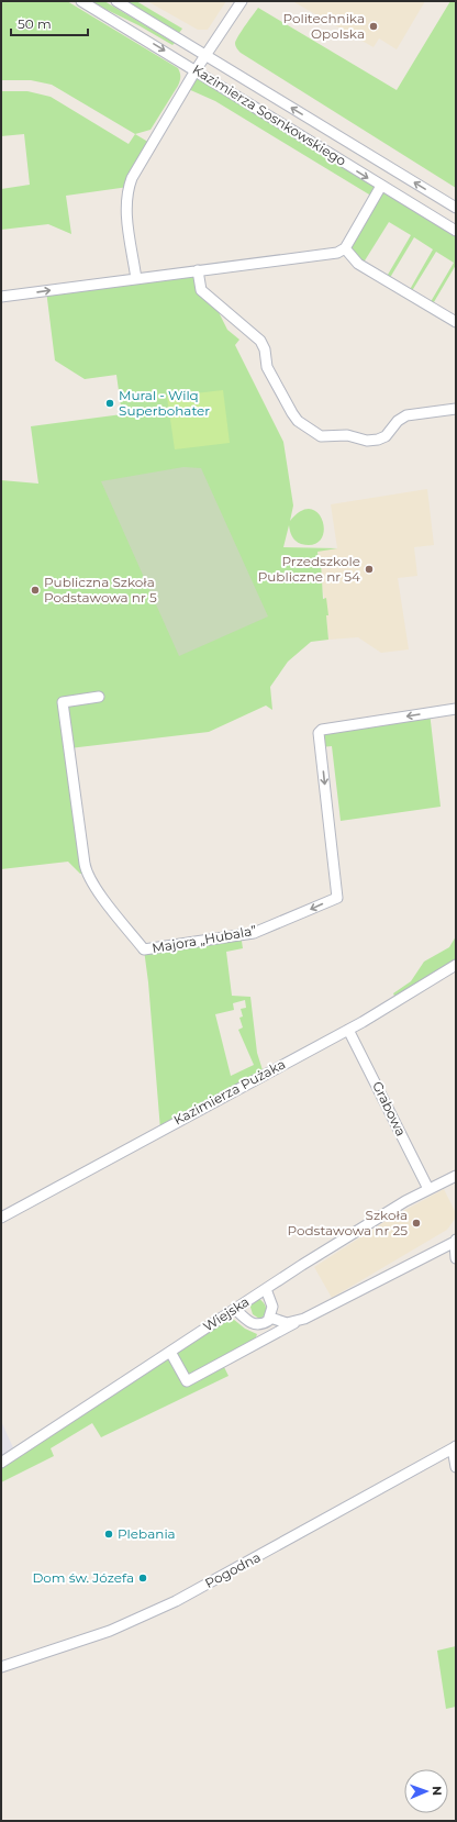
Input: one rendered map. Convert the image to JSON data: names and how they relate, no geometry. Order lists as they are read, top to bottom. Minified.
{"streets":{"street":["Kazimierza Sosnkowskiego","Majora „Hubala”","Kazimierza Pużaka","Grabowa","Wiejska","Pogodna"]},"crossings":[["Kazimierza Pużaka","Grabowa"],["Grabowa","Wiejska"]],"places":["Politechnika Opolska","Mural - Wilq Superbohater","Przedszkole Publiczne nr 54","Publiczna Szkoła Podstawowa nr 5","Szkoła Podstawowa nr 25","Plebania","Dom św. Józefa"],"scale_bar":"50 m","north":"right"}
